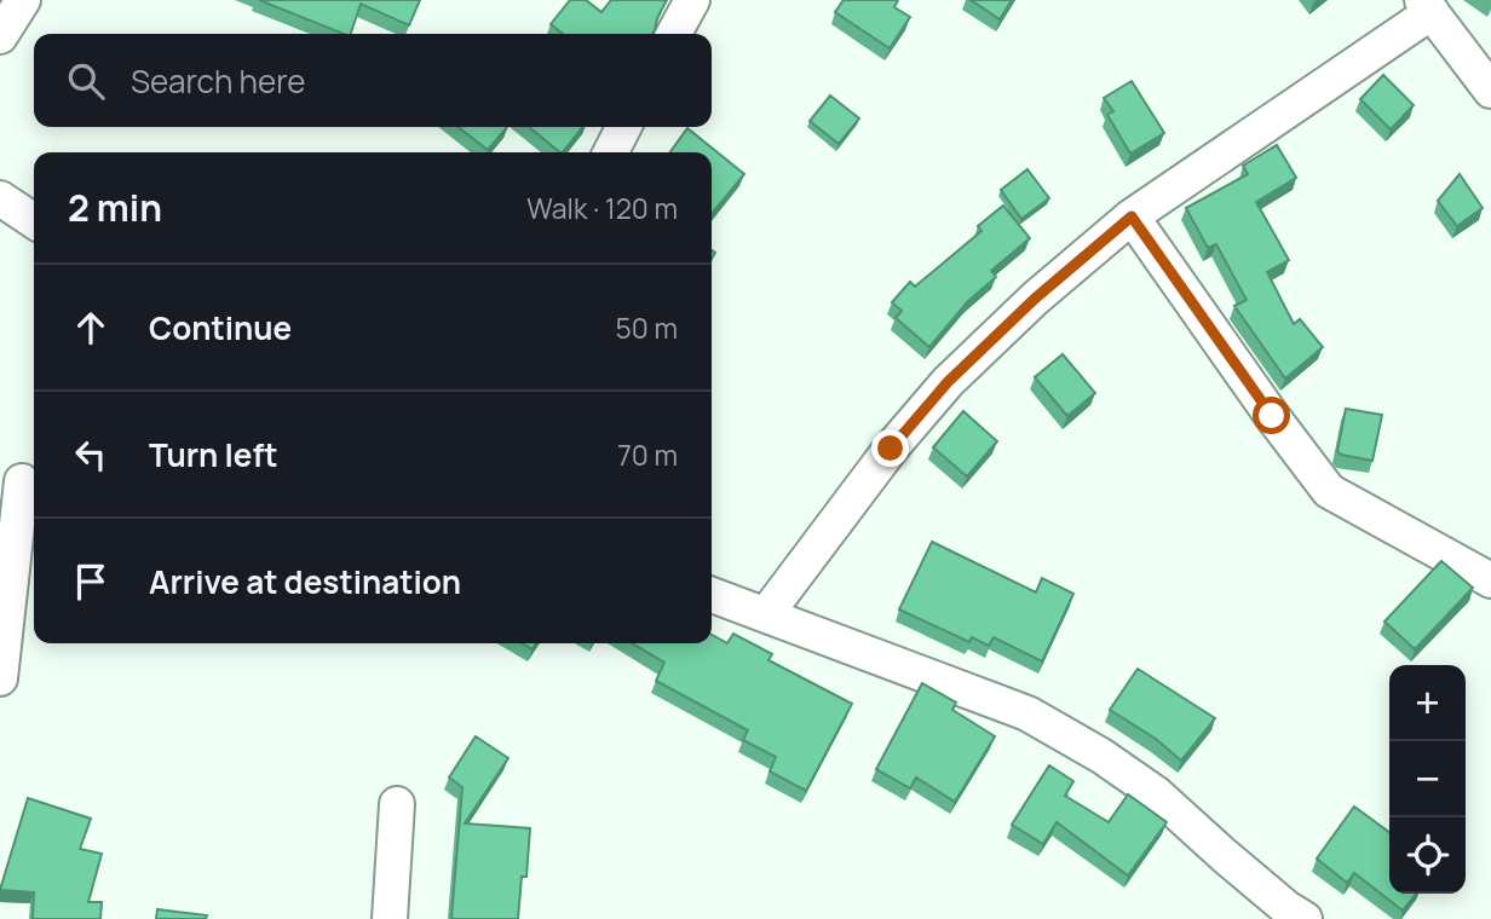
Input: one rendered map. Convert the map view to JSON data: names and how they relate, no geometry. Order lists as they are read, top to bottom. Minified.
{"page":{"search":"Search here","heading":["2 min","Walk · 120 m"],"list":[["Continue","50 m"],["Turn left","70 m"],"Arrive at destination"],"map_buttons":["+","−"]}}
